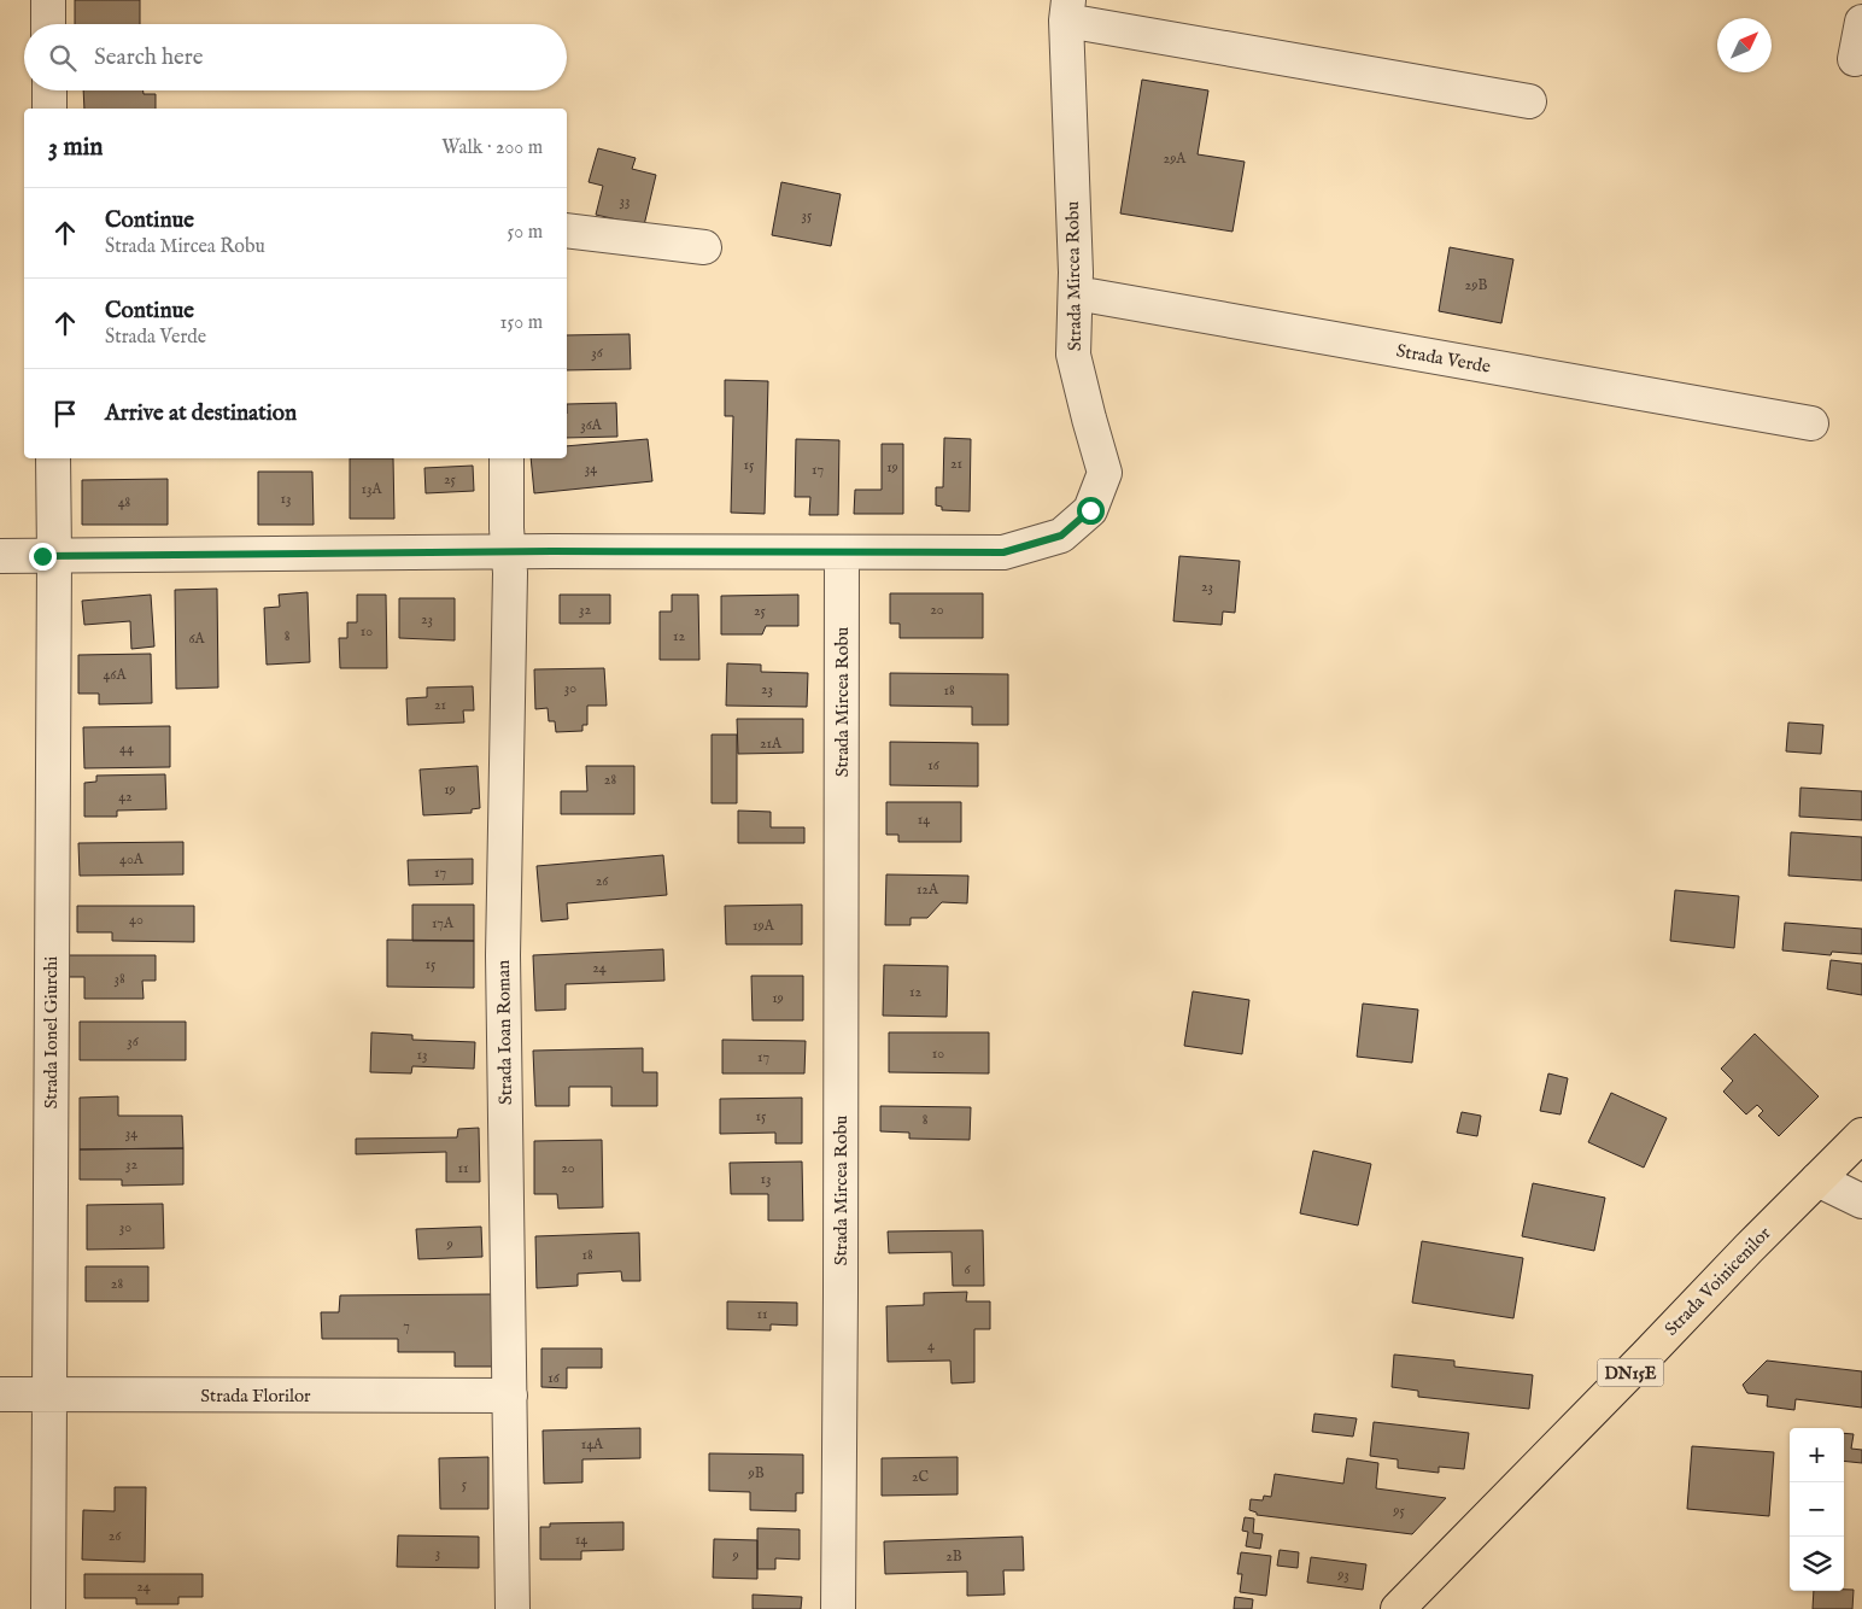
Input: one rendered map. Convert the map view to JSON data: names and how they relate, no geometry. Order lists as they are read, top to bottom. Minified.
{"streets":{"main road":["Strada Voinicenilor","DN15E"],"street":["Strada Mircea Robu","Strada Verde","Strada Ionel Giurchi","Strada Ioan Roman","Strada Florilor"]},"crossings":[["Strada Mircea Robu","Strada Verde"],["Strada Ionel Giurchi","Strada Florilor"],["Strada Ioan Roman","Strada Florilor"]],"house_numbers":["29A","33","35","29B","36","36A","21","15","19","34","17","25","13A","13","48","23","32","20","25","23","10","8","12","6A","46A","30","23","18","21","21A","44","16","28","19","42","14","40A","17","26","12A","40","17A","19A","15","24","38","12","19","36","10","13","17","15","8","34","32","11","20","13","30","9","18","6","28","11","7","4","16","14A","9B","2C","5","95","26","14","3","9","2B","93","24"],"north":"top right","page":{"search":"Search here","heading":["3 min","Walk · 200 m"],"list":[["Continue","Strada Mircea Robu","50 m"],["Continue","Strada Verde","150 m"],"Arrive at destination"],"map_buttons":["+","−"]}}
